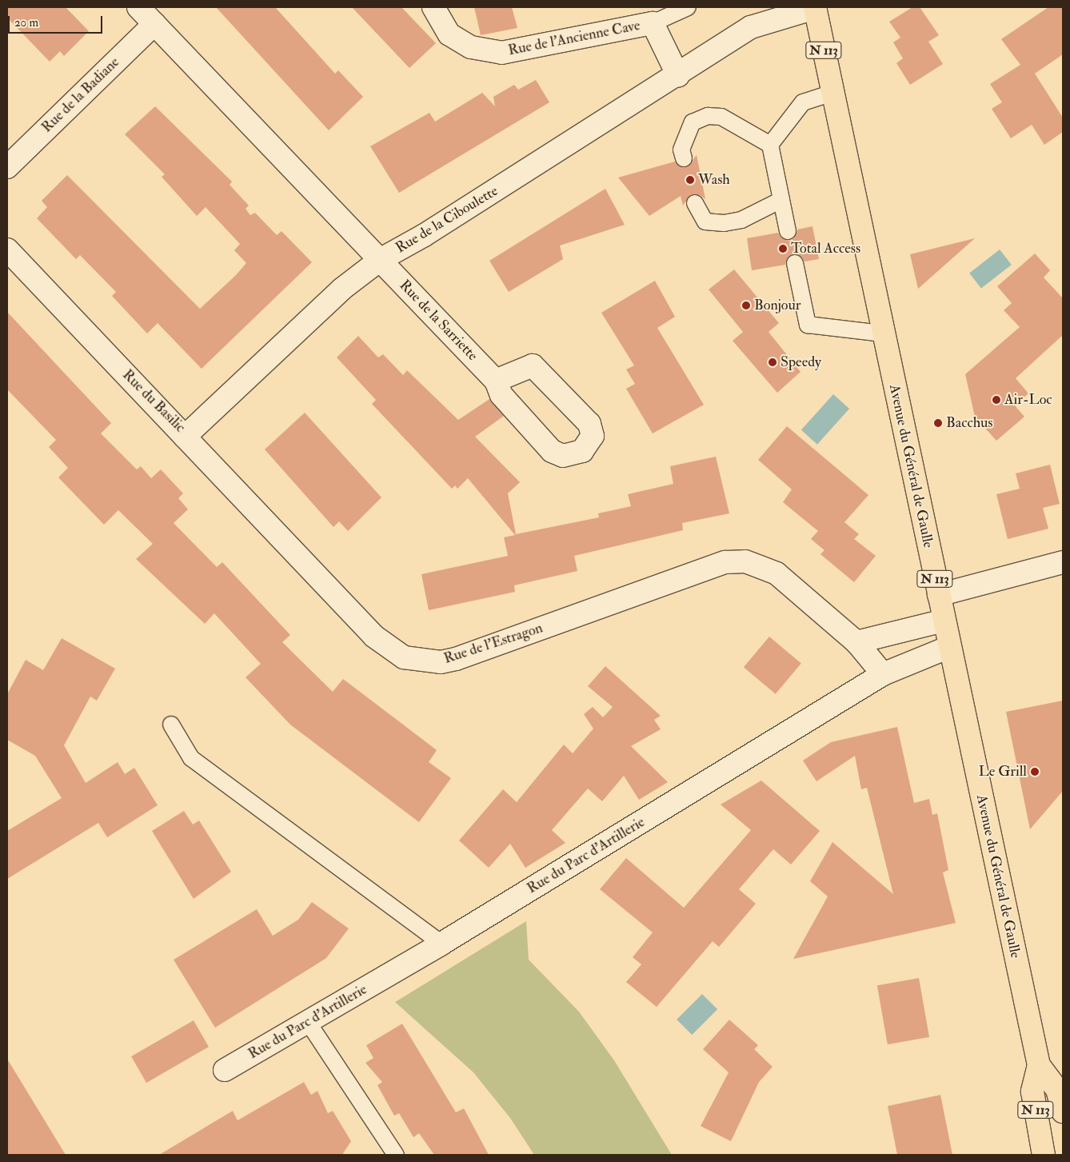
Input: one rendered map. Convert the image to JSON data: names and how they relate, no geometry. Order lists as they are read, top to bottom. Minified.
{"streets":{"main road":["N 113","Avenue du Général de Gaulle"],"street":["Rue de l'Ancienne Cave","Rue de la Badiane","Rue de la Ciboulette","Rue de la Sarriette","Rue du Basilic","Rue de l'Estragon","Rue du Parc d'Artillerie"]},"crossings":[["Rue de l'Ancienne Cave","Rue de la Ciboulette"],["Rue de la Badiane","Rue de la Ciboulette"],["Rue de la Ciboulette","Rue de la Sarriette"],["Rue de la Ciboulette","Rue du Basilic"],["Rue de la Ciboulette","Avenue du Général de Gaulle"],["Rue de la Sarriette","Rue du Basilic"],["Rue du Basilic","Rue de l'Estragon"],["Avenue du Général de Gaulle","Rue du Parc d'Artillerie"],["Rue de l'Estragon","Rue du Parc d'Artillerie"]],"places":["Wash","Total Access","Bonjour","Speedy","Air-Loc","Bacchus","Le Grill"],"scale_bar":"20 m"}
